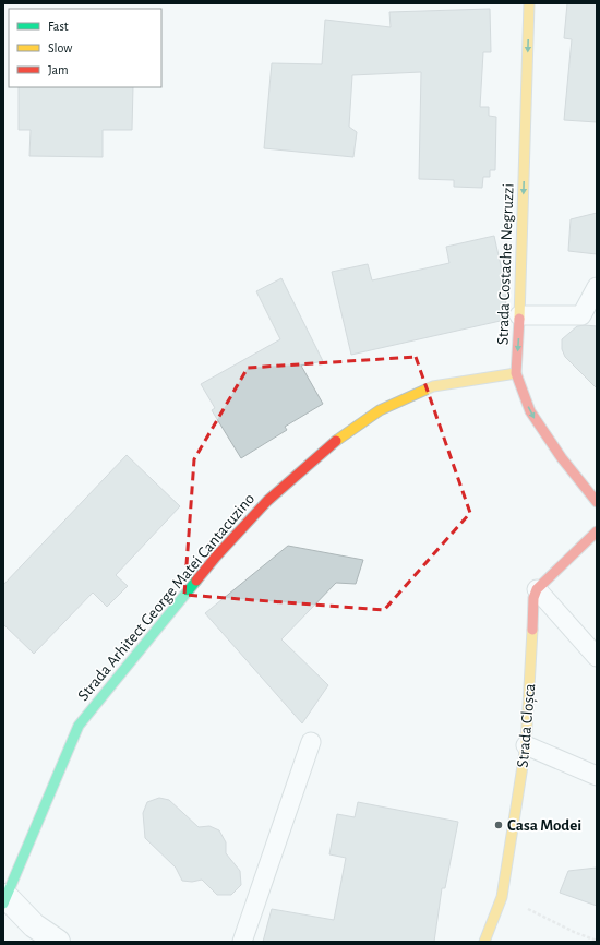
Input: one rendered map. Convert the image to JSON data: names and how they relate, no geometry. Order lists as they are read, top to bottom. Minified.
{"streets":{"street":["Strada Costache Negruzzi","Strada Arhitect George Matei Cantacuzino","Strada Cloșca"]},"crossings":[["Strada Costache Negruzzi","Strada Arhitect George Matei Cantacuzino"]],"one_way":["Strada Costache Negruzzi"],"places":["Casa Modei"],"legend":["Fast","Slow","Jam"]}
